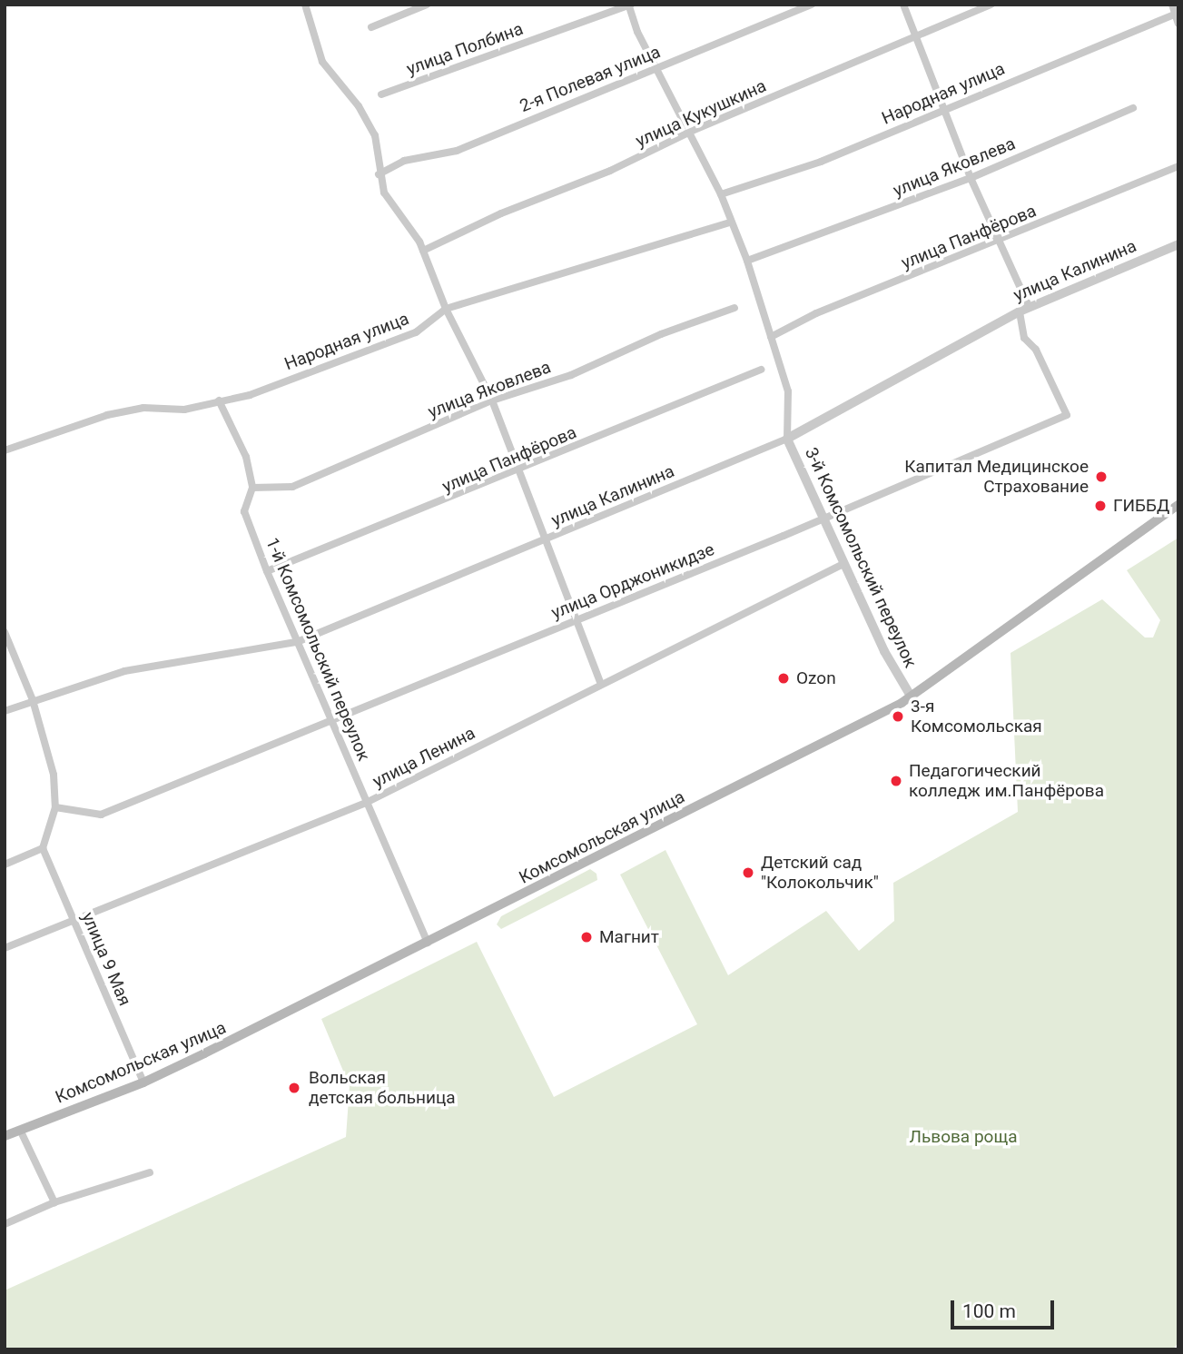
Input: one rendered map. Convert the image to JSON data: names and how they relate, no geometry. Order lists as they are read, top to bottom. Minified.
{"streets":{"main road":["Комсомольская улица"],"street":["улица Полбина","2-я Полевая улица","Народная улица","улица Кукушкина","улица Яковлева","улица Панфёрова","улица Калинина","3-й Комсомольский переулок","улица Орджоникидзе","1-й Комсомольский переулок","улица Ленина","улица 9 Мая"]},"crossings":[["улица Полбина","3-й Комсомольский переулок"],["2-я Полевая улица","3-й Комсомольский переулок"],["Народная улица","3-й Комсомольский переулок"],["Народная улица","1-й Комсомольский переулок"],["улица Кукушкина","3-й Комсомольский переулок"],["улица Яковлева","3-й Комсомольский переулок"],["улица Яковлева","1-й Комсомольский переулок"],["улица Панфёрова","3-й Комсомольский переулок"],["улица Панфёрова","1-й Комсомольский переулок"],["улица Калинина","3-й Комсомольский переулок"],["улица Калинина","улица Орджоникидзе"],["улица Калинина","1-й Комсомольский переулок"],["3-й Комсомольский переулок","улица Орджоникидзе"],["3-й Комсомольский переулок","улица Ленина"],["3-й Комсомольский переулок","Комсомольская улица"],["улица Орджоникидзе","1-й Комсомольский переулок"],["1-й Комсомольский переулок","улица Ленина"],["1-й Комсомольский переулок","Комсомольская улица"],["улица Ленина","улица 9 Мая"],["Комсомольская улица","улица 9 Мая"]],"parks":["Львова роща"],"places":["Капитал Медицинское Страхование","ГИББД","Ozon","3-я Комсомольская","Педагогический колледж им.Панфёрова","Детский сад \"Колокольчик\"","Магнит","Вольская детская больница"],"scale_bar":"100 m"}
